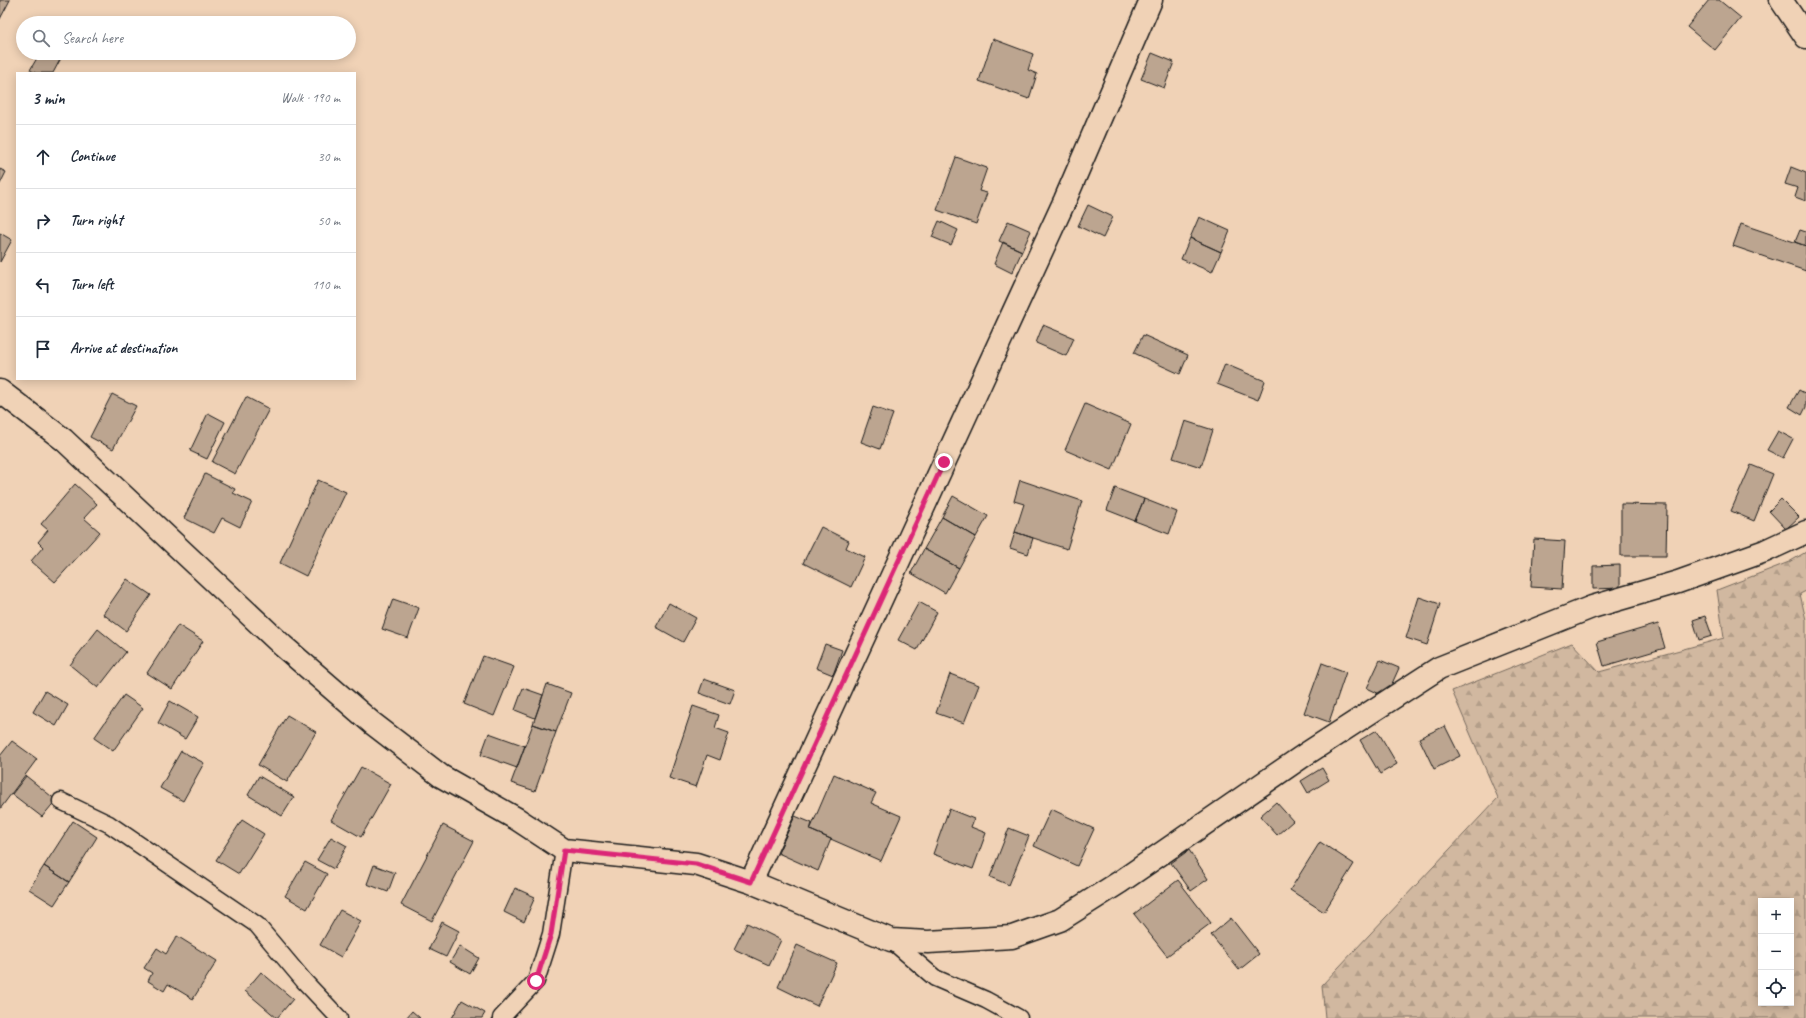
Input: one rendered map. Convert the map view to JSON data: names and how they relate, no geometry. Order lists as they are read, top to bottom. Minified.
{"page":{"search":"Search here","heading":["3 min","Walk · 190 m"],"list":[["Continue","30 m"],["Turn right","50 m"],["Turn left","110 m"],"Arrive at destination"],"map_buttons":["+","−"]}}
